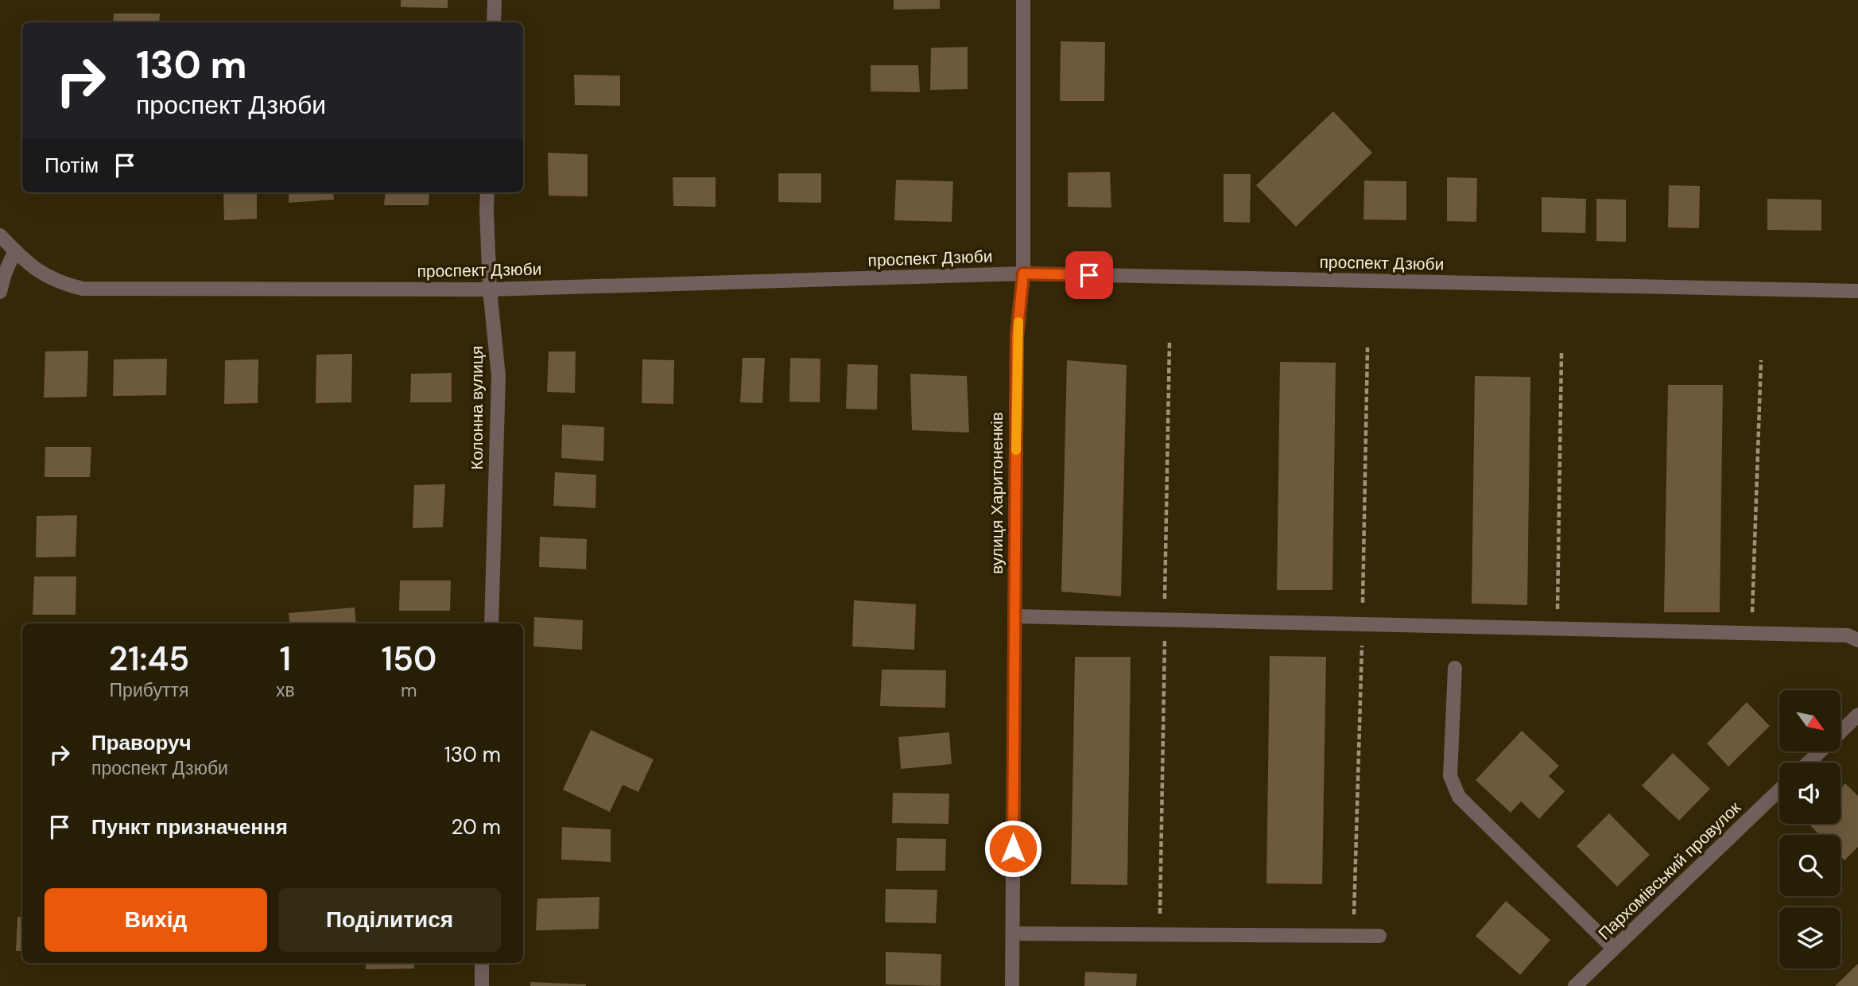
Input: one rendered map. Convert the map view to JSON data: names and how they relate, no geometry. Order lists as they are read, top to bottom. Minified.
{"streets":{"street":["проспект Дзюби","Колонна вулиця","вулиця Харитоненків","Пархомівський провулок"]},"crossings":[["проспект Дзюби","Колонна вулиця"],["проспект Дзюби","вулиця Харитоненків"]],"north":"bottom right","page":{"turn":["130 m","проспект Дзюби"],"then":"Потім","eta":["21:45","Прибуття","1","хв","150","m"],"list":[{"name":"Праворуч","note":"проспект Дзюби","value":"130 m"},{"name":"Пункт призначення","value":"20 m"}],"buttons":["Вихід","Поділитися"]}}
